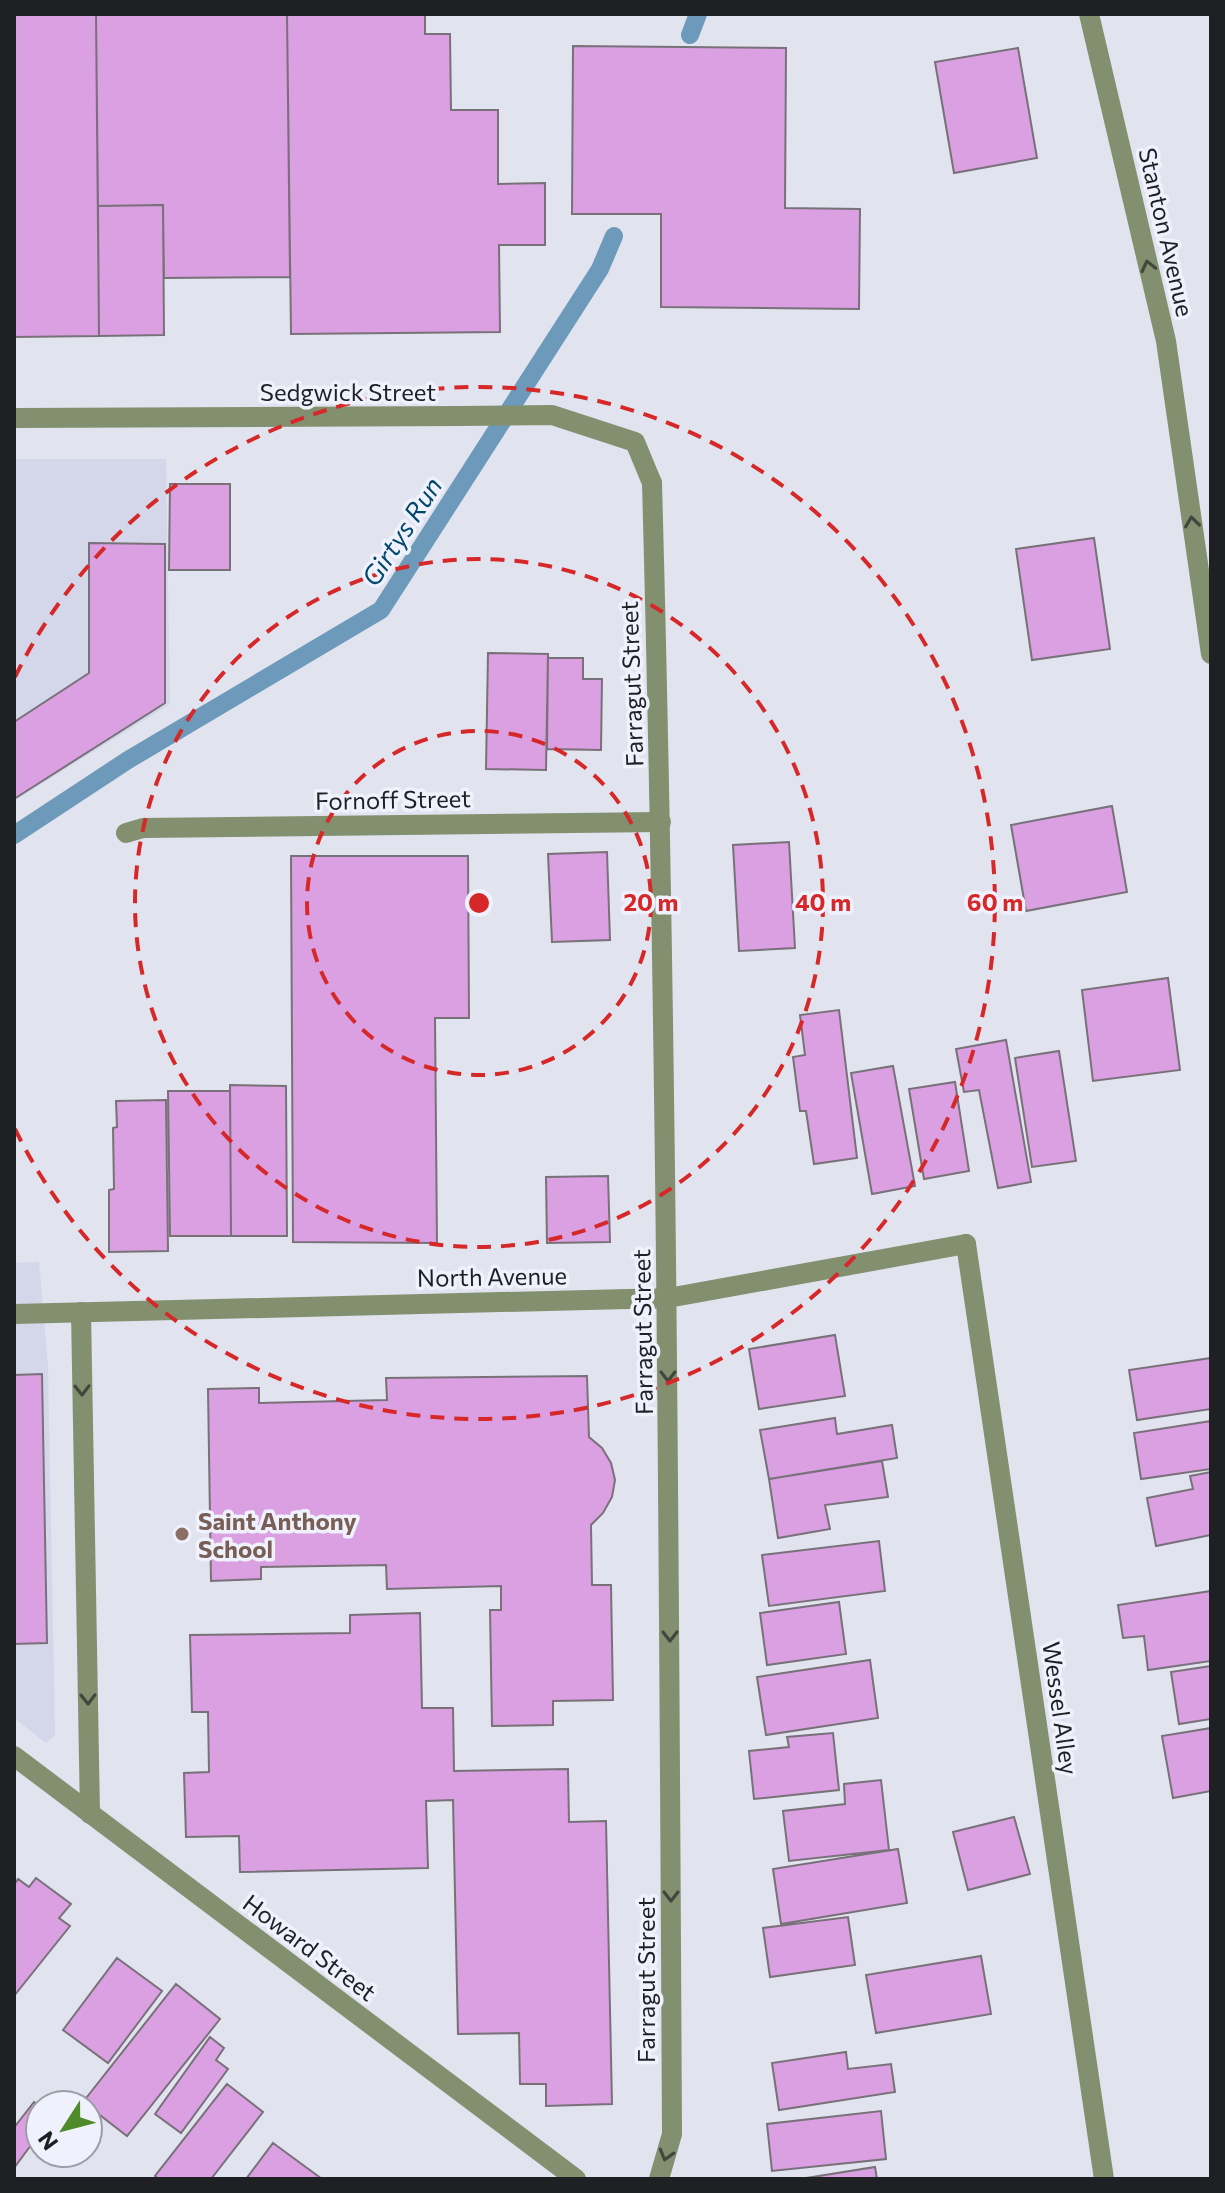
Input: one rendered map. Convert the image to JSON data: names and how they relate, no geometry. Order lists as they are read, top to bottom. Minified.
{"streets":{"street":["Stanton Avenue","Sedgwick Street","Farragut Street","Fornoff Street","North Avenue","Wessel Alley","Howard Street"]},"crossings":[["Sedgwick Street","Farragut Street"],["Farragut Street","Fornoff Street"],["Farragut Street","North Avenue"],["North Avenue","Wessel Alley"]],"one_way":["Stanton Avenue","Farragut Street"],"water":["Girtys Run"],"places":["Saint Anthony School"],"north":"bottom left","rings":["20 m","40 m","60 m"]}
